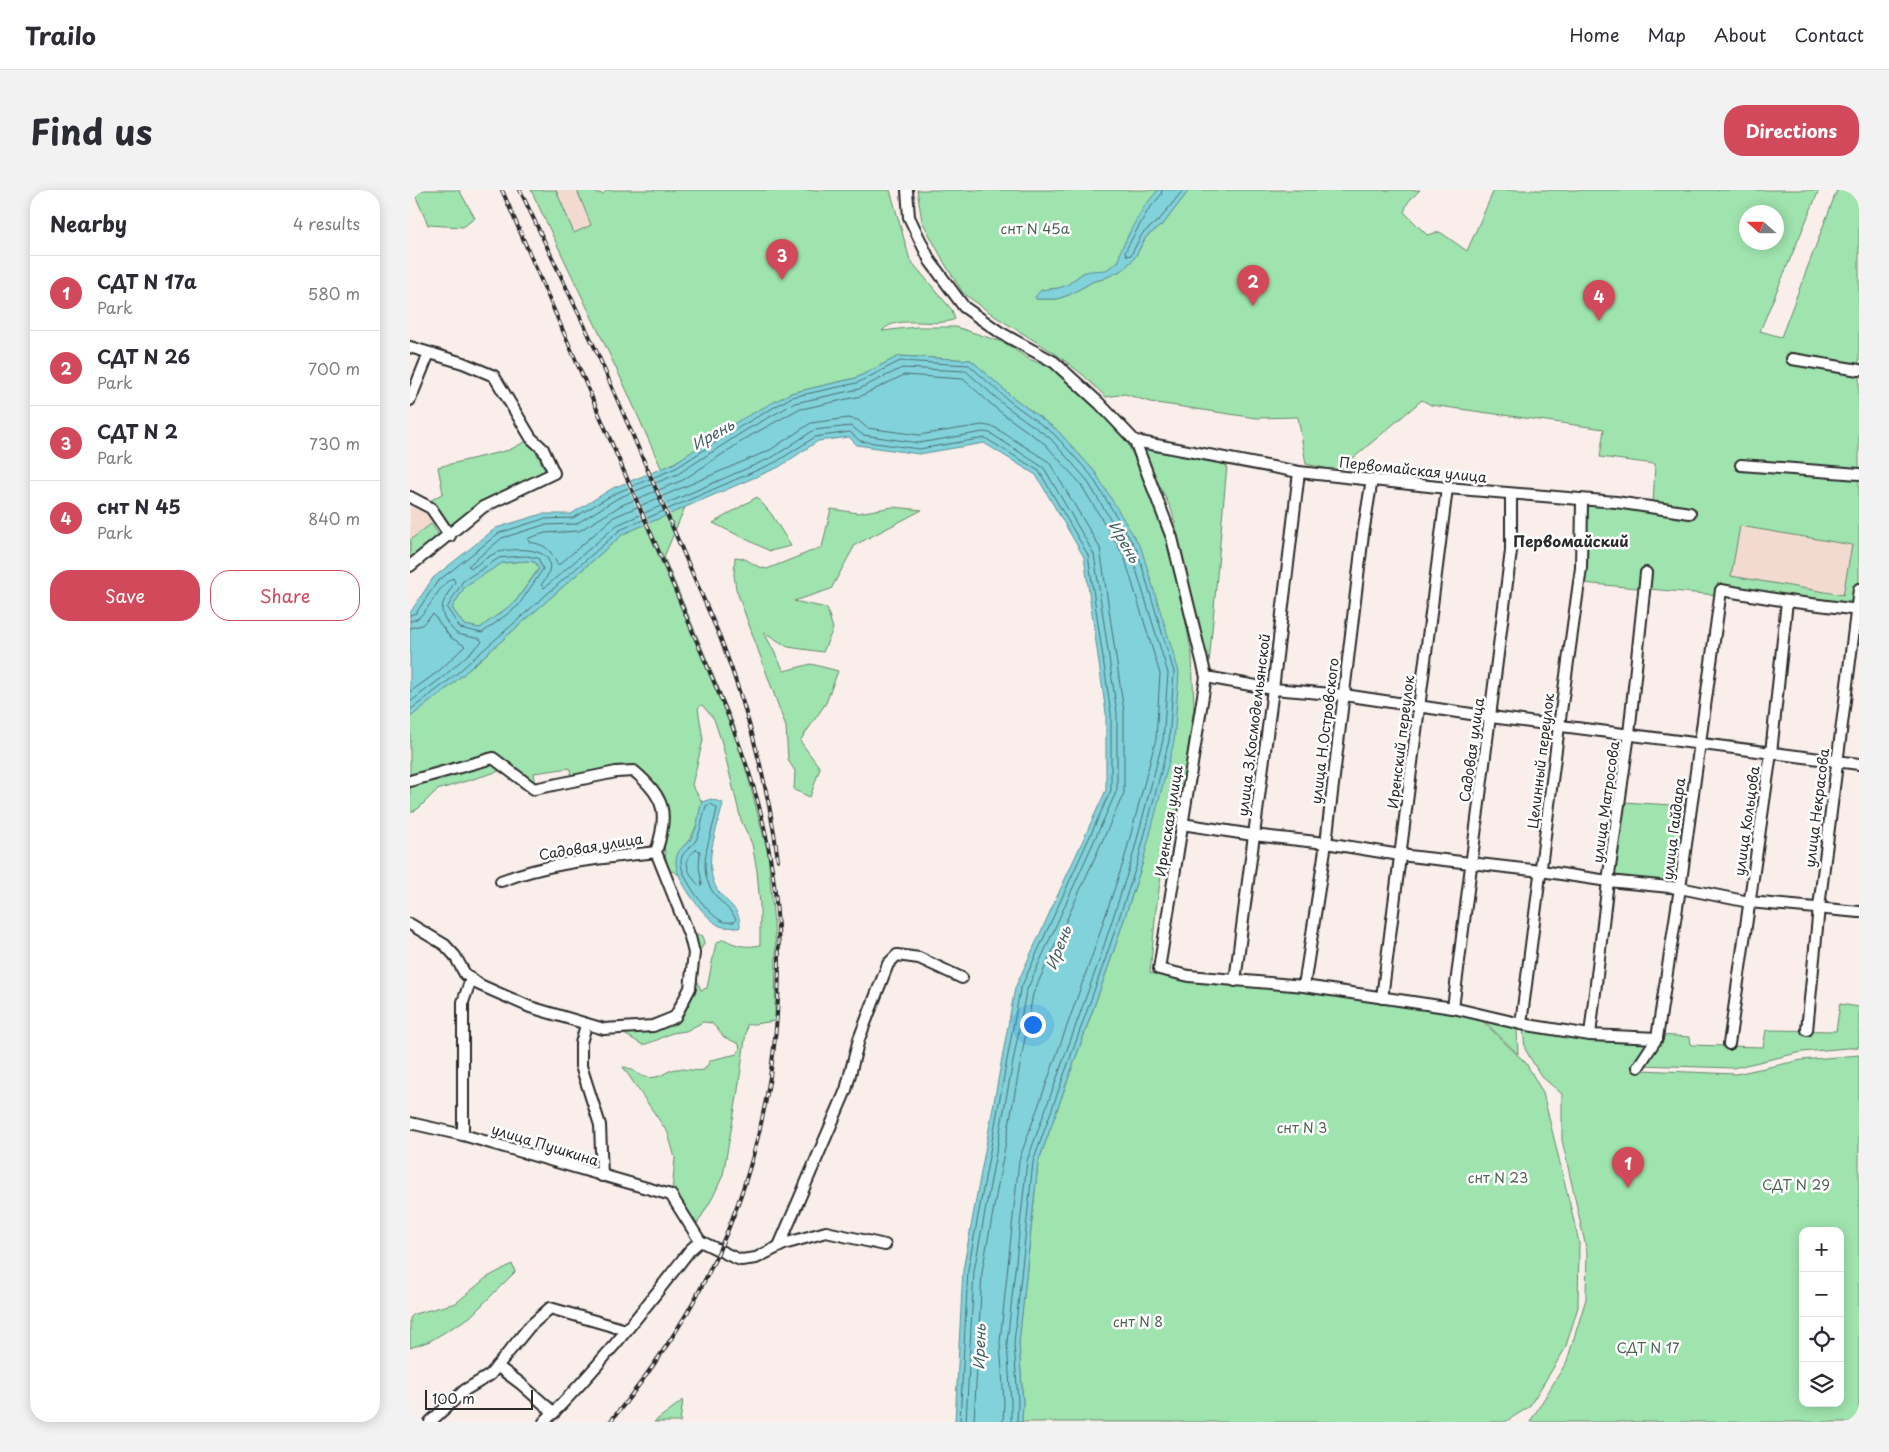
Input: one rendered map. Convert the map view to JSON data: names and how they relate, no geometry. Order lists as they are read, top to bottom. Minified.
{"streets":{"street":["Первомайская улица","улица З.Космодемьянской","улица Н.Островского","Иренский переулок","Садовая улица","Целинный переулок","улица Матросова","улица Некрасова","Иренская улица","улица Кольцова","улица Гайдара","улица Пушкина"]},"crossings":[["Первомайская улица","улица З.Космодемьянской"],["Первомайская улица","улица Н.Островского"],["Первомайская улица","Иренский переулок"],["Первомайская улица","Садовая улица"],["Первомайская улица","Целинный переулок"],["улица З.Космодемьянской","Иренская улица"],["улица Кольцова","улица Гайдара"]],"districts":["Первомайский"],"water":["Ирень"],"parks":["снт N 45а","снт N 3","снт N 23","СДТ N 29","снт N 8","СДТ N 17"],"scale_bar":"100 m","north":"left","page":{"header":"Trailo","nav":["Home","Map","About","Contact"],"title":"Find us","buttons":["Directions",["Save","Share"]],"heading":["Nearby","4 results"],"pins":["3","2","4","1"],"list":[{"mark":"1","name":"СДТ N 17а","note":"Park","value":"580 m"},{"mark":"2","name":"СДТ N 26","note":"Park","value":"700 m"},{"mark":"3","name":"СДТ N 2","note":"Park","value":"730 m"},{"mark":"4","name":"снт N 45","note":"Park","value":"840 m"}],"map_buttons":["+","−"],"scale":"100 m"}}
